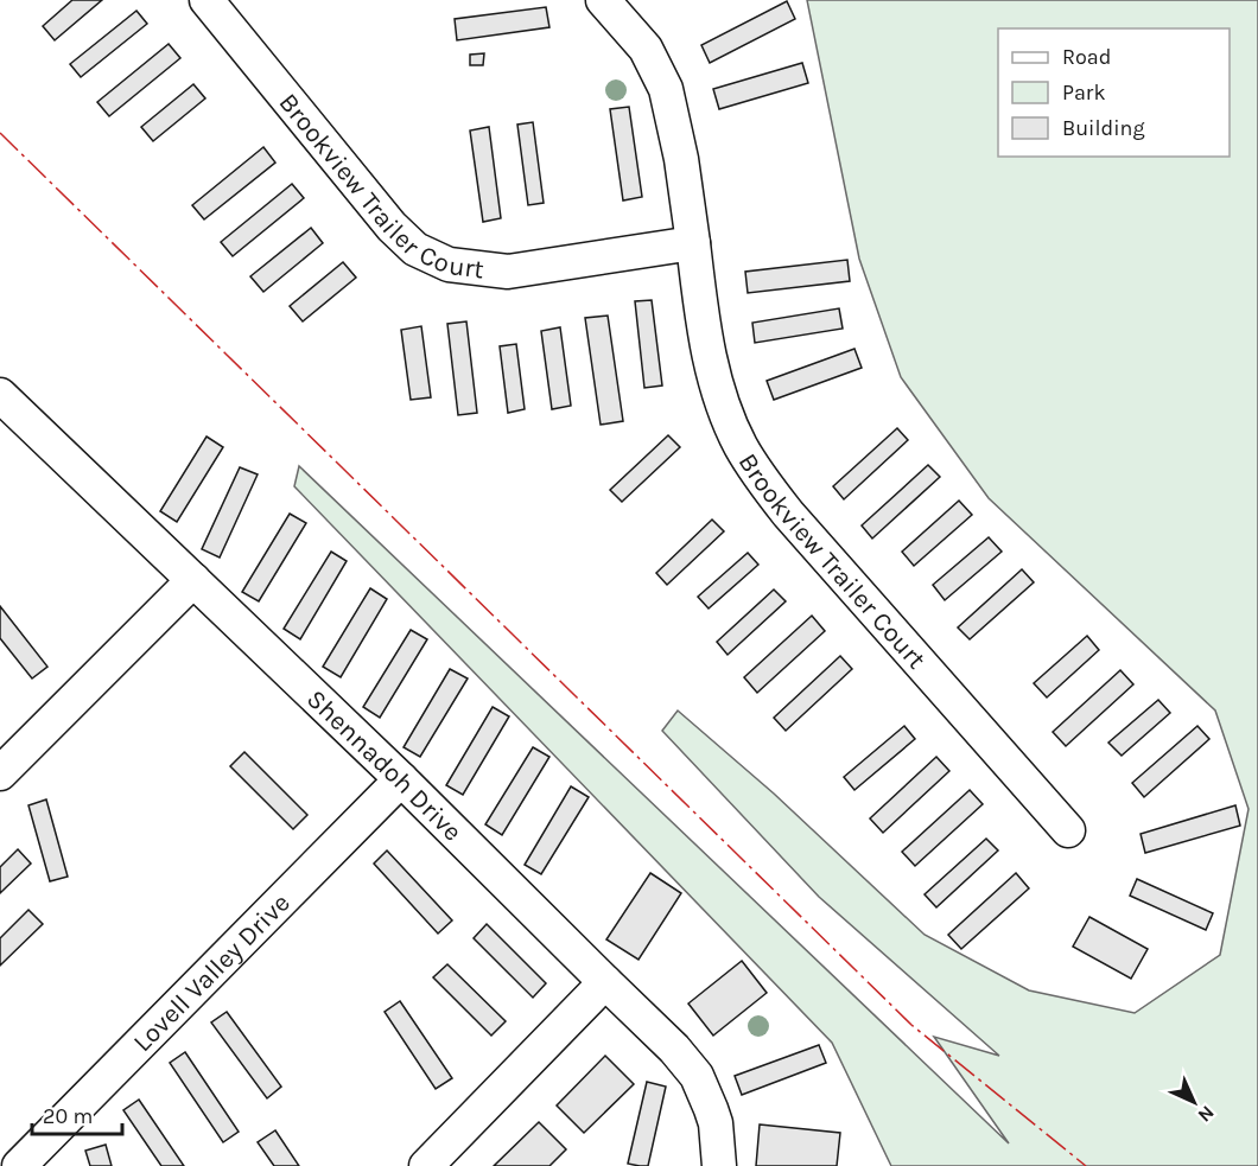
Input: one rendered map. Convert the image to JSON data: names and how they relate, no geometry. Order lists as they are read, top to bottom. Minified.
{"streets":{"street":["Brookview Trailer Court","Shennadoh Drive","Lovell Valley Drive"]},"crossings":[["Shennadoh Drive","Lovell Valley Drive"]],"legend":["Road","Park","Building"],"scale_bar":"20 m","north":"bottom right"}
